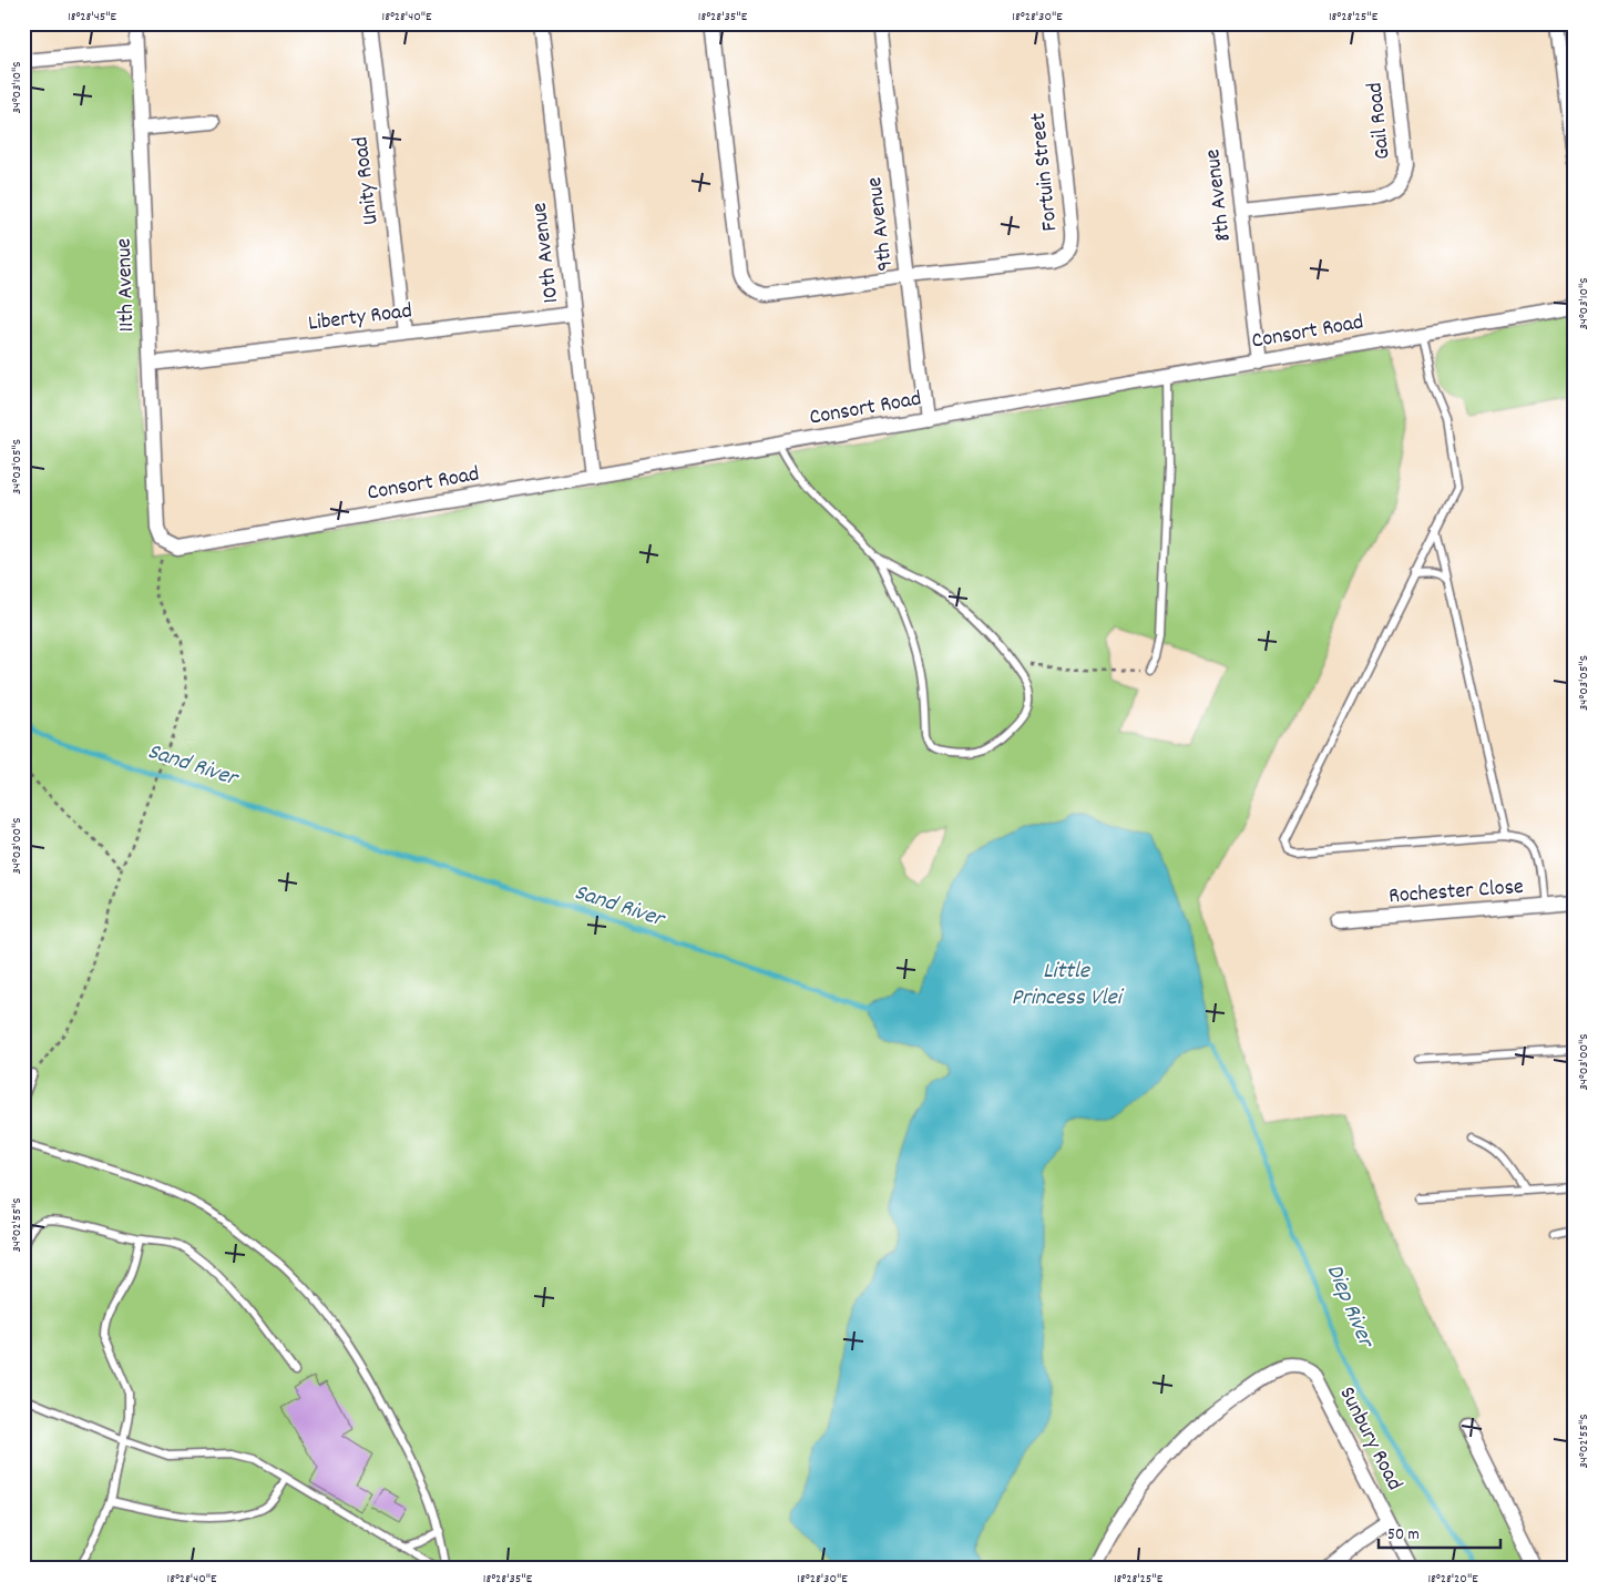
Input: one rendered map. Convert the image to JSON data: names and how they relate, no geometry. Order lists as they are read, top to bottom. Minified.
{"streets":{"street":["Gail Road","Fortuin Street","Unity Road","8th Avenue","9th Avenue","10th Avenue","11th Avenue","Liberty Road","Consort Road","Rochester Close","Sunbury Road"]},"crossings":[["Gail Road","8th Avenue"],["Fortuin Street","9th Avenue"],["Unity Road","Liberty Road"],["8th Avenue","Consort Road"],["9th Avenue","Consort Road"],["10th Avenue","Liberty Road"],["10th Avenue","Consort Road"],["11th Avenue","Liberty Road"],["11th Avenue","Consort Road"]],"water":["Sand River","Little Princess Vlei","Diep River"],"scale_bar":"50 m","coordinates":["18°28'45\"E","18°28'40\"E","18°28'35\"E","18°28'30\"E","18°28'25\"E","34°03'10\"S","34°03'05\"S","34°03'00\"S","34°02'55\"S","18°28'20\"E"]}
